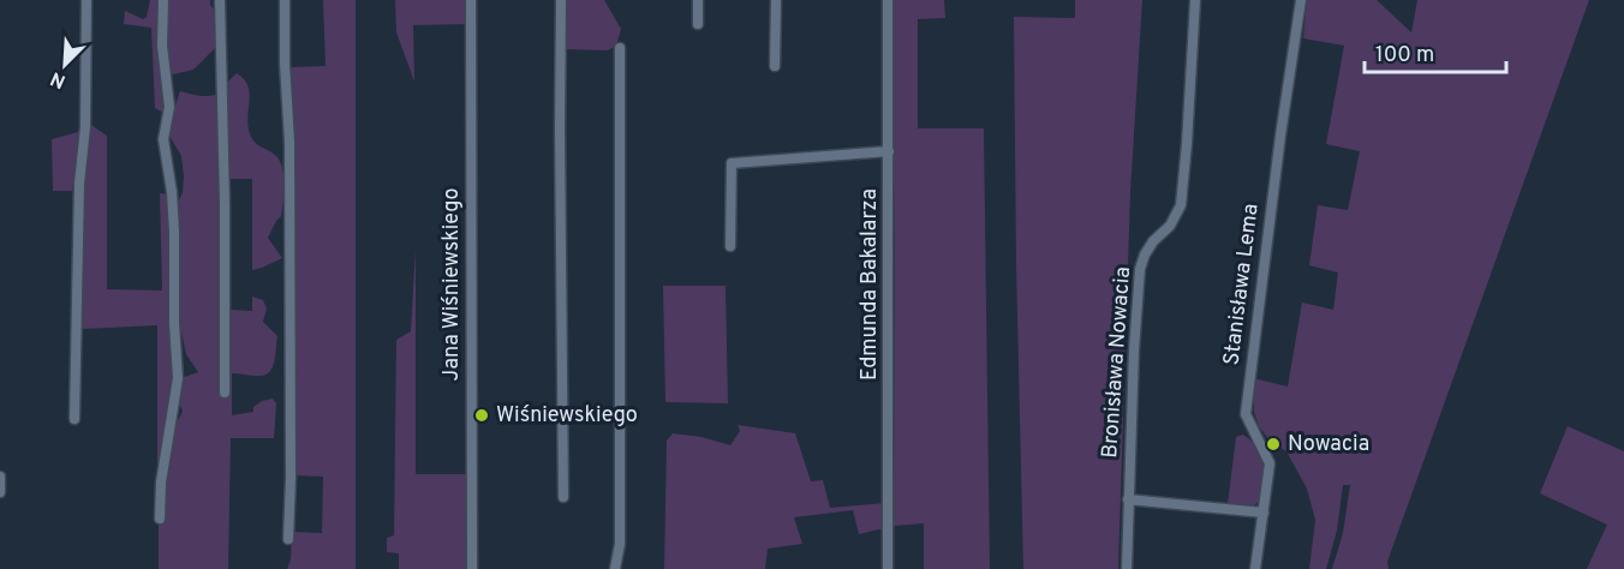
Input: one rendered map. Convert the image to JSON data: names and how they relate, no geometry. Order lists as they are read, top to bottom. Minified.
{"streets":{"street":["Jana Wiśniewskiego","Edmunda Bakalarza","Stanisława Lema","Bronisława Nowacia"]},"places":["Wiśniewskiego","Nowacia"],"scale_bar":"100 m","north":"bottom left"}
